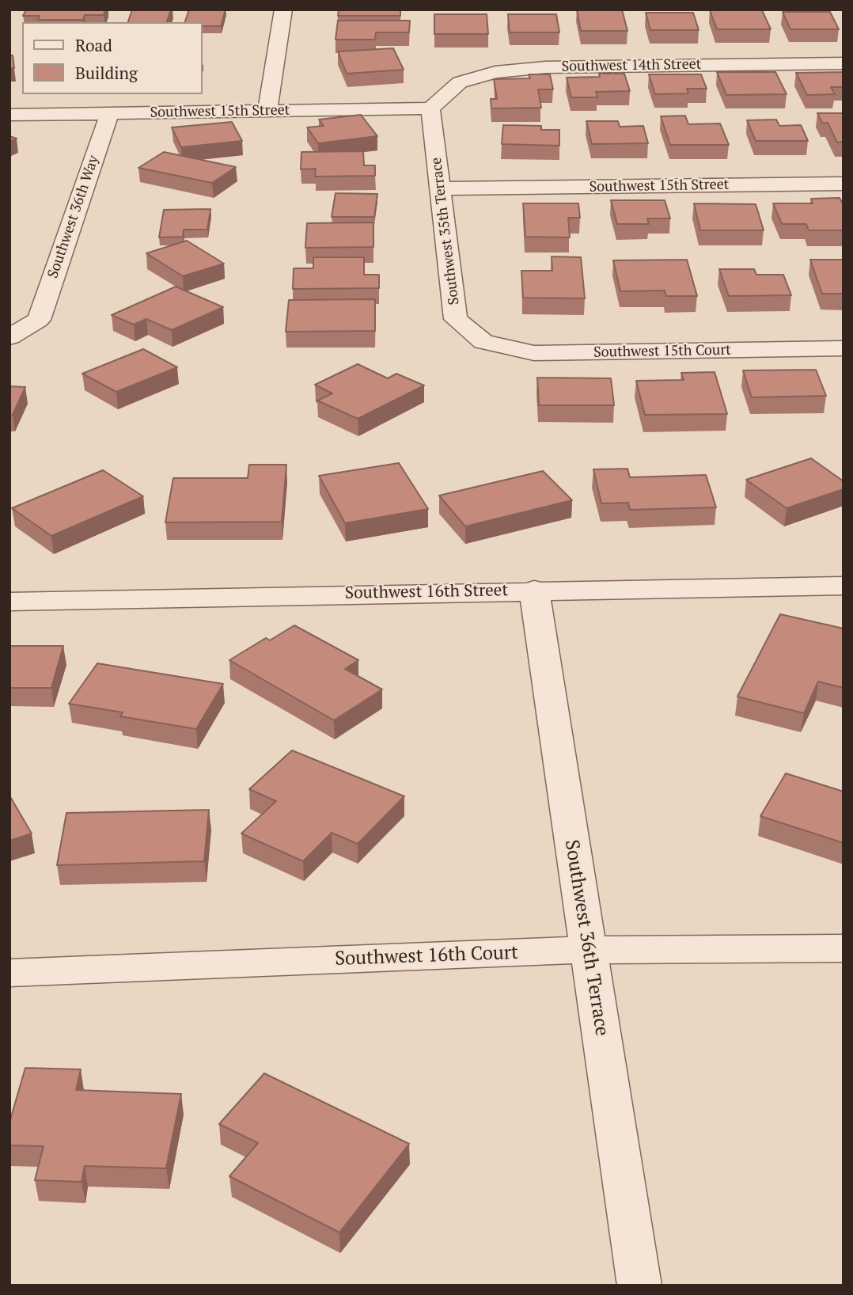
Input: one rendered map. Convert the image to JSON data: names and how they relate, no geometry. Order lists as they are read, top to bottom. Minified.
{"streets":{"street":["Southwest 14th Street","Southwest 15th Street","Southwest 36th Way","Southwest 35th Terrace","Southwest 15th Court","Southwest 16th Street","Southwest 36th Terrace","Southwest 16th Court"]},"crossings":[["Southwest 14th Street","Southwest 15th Street"],["Southwest 14th Street","Southwest 35th Terrace"],["Southwest 15th Street","Southwest 36th Way"],["Southwest 15th Street","Southwest 35th Terrace"],["Southwest 35th Terrace","Southwest 15th Court"],["Southwest 16th Street","Southwest 36th Terrace"],["Southwest 36th Terrace","Southwest 16th Court"]],"legend":["Road","Building"]}
